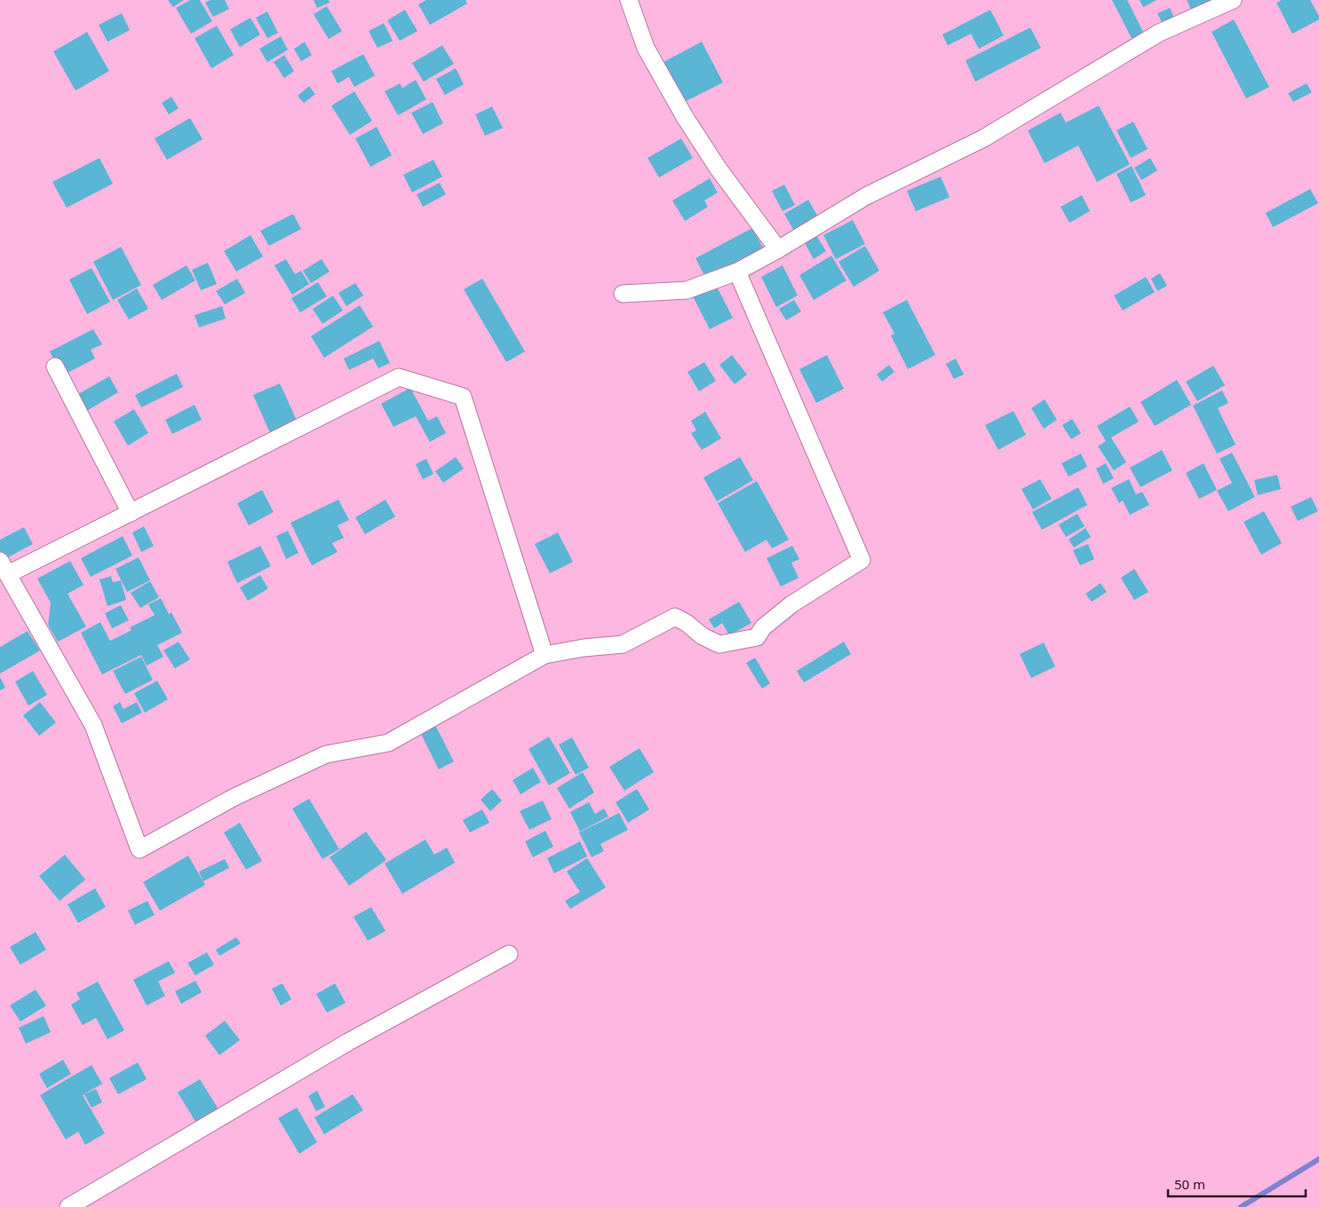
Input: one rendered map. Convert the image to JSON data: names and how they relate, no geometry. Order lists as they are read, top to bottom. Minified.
{"scale_bar":"50 m"}
